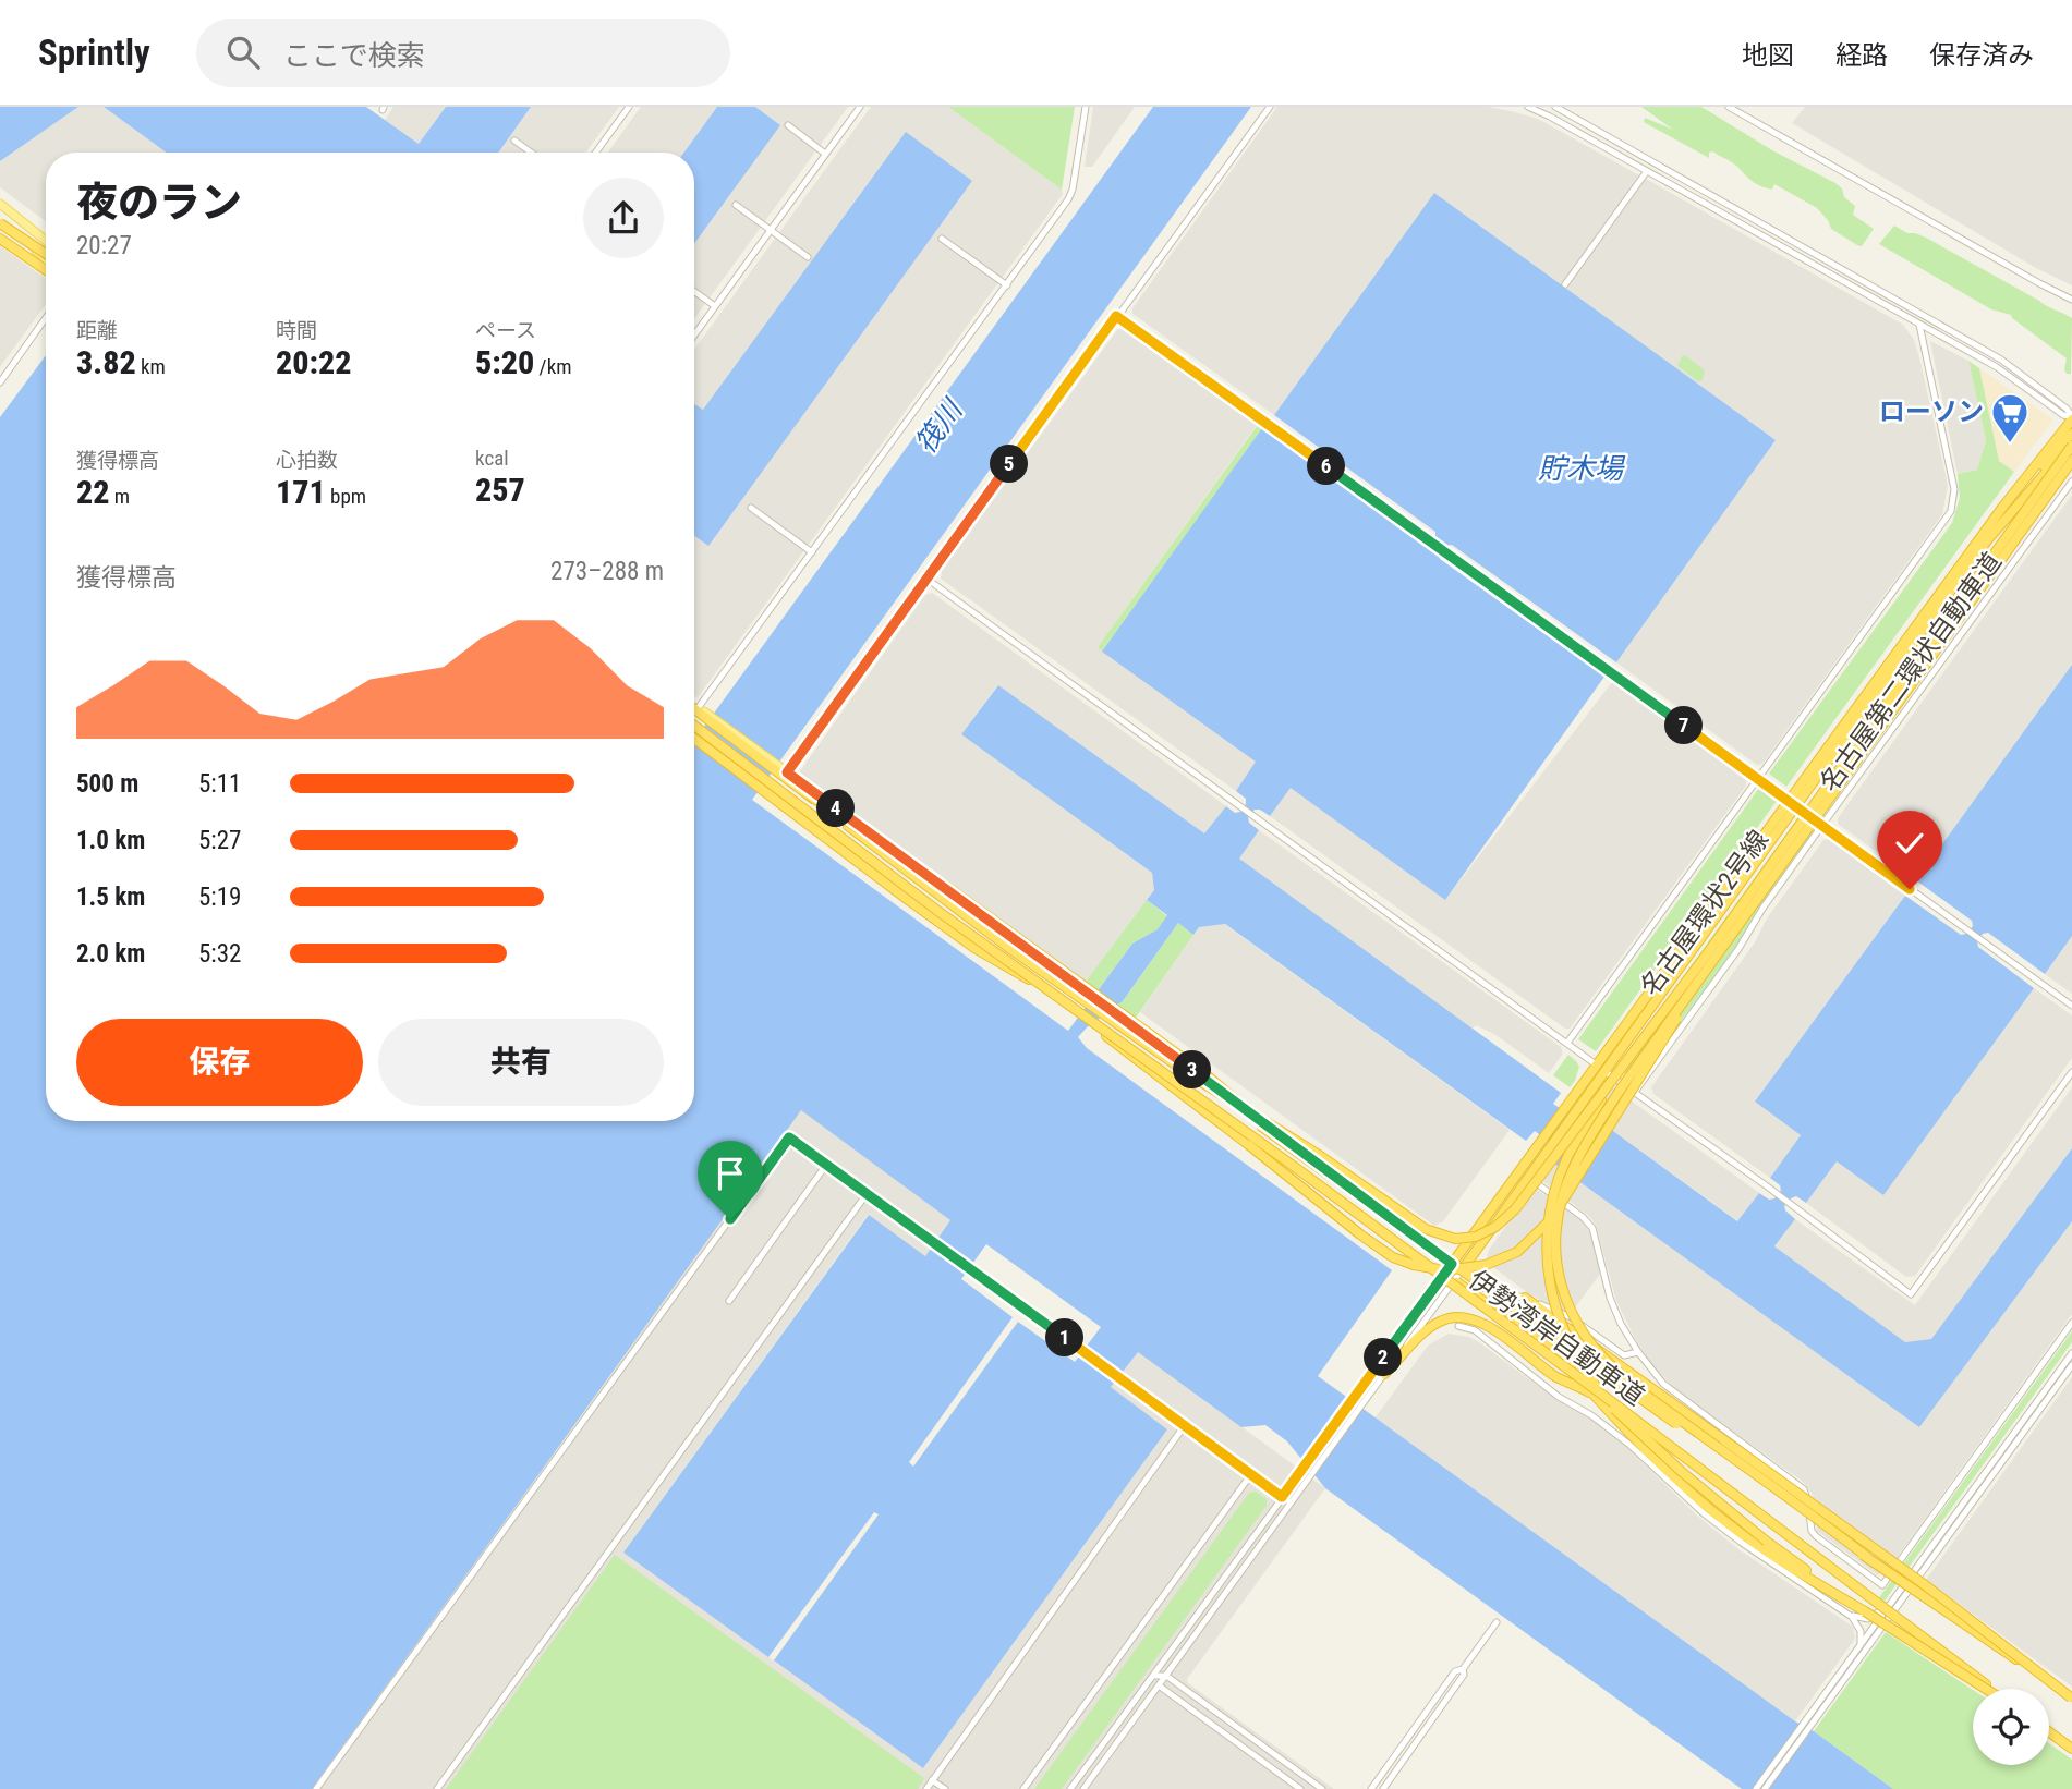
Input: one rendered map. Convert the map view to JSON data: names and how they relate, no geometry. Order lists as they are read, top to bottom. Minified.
{"streets":{"highway":["名古屋第二環状自動車道","名古屋環状2号線","伊勢湾岸自動車道"]},"crossings":[["名古屋第二環状自動車道","名古屋環状2号線"]],"water":["筏川","貯木場"],"places":{"supermarket":["ローソン"]},"page":{"header":"Sprintly","search":"ここで検索","nav":["地図","経路","保存済み"],"heading":["夜のラン","20:27"],"stats":[["距離","3.82 km"],["時間","20:22"],["ペース","5:20 /km"],["獲得標高","22 m"],["心拍数","171 bpm"],["kcal","257"]],"pins":["5","6","7","4","3","1","2"],"chart":["獲得標高","273–288 m"],"list":[{"name":"500 m","note":"5:11"},{"name":"1.0 km","note":"5:27"},{"name":"1.5 km","note":"5:19"},{"name":"2.0 km","note":"5:32"}],"buttons":["保存","共有"]}}
